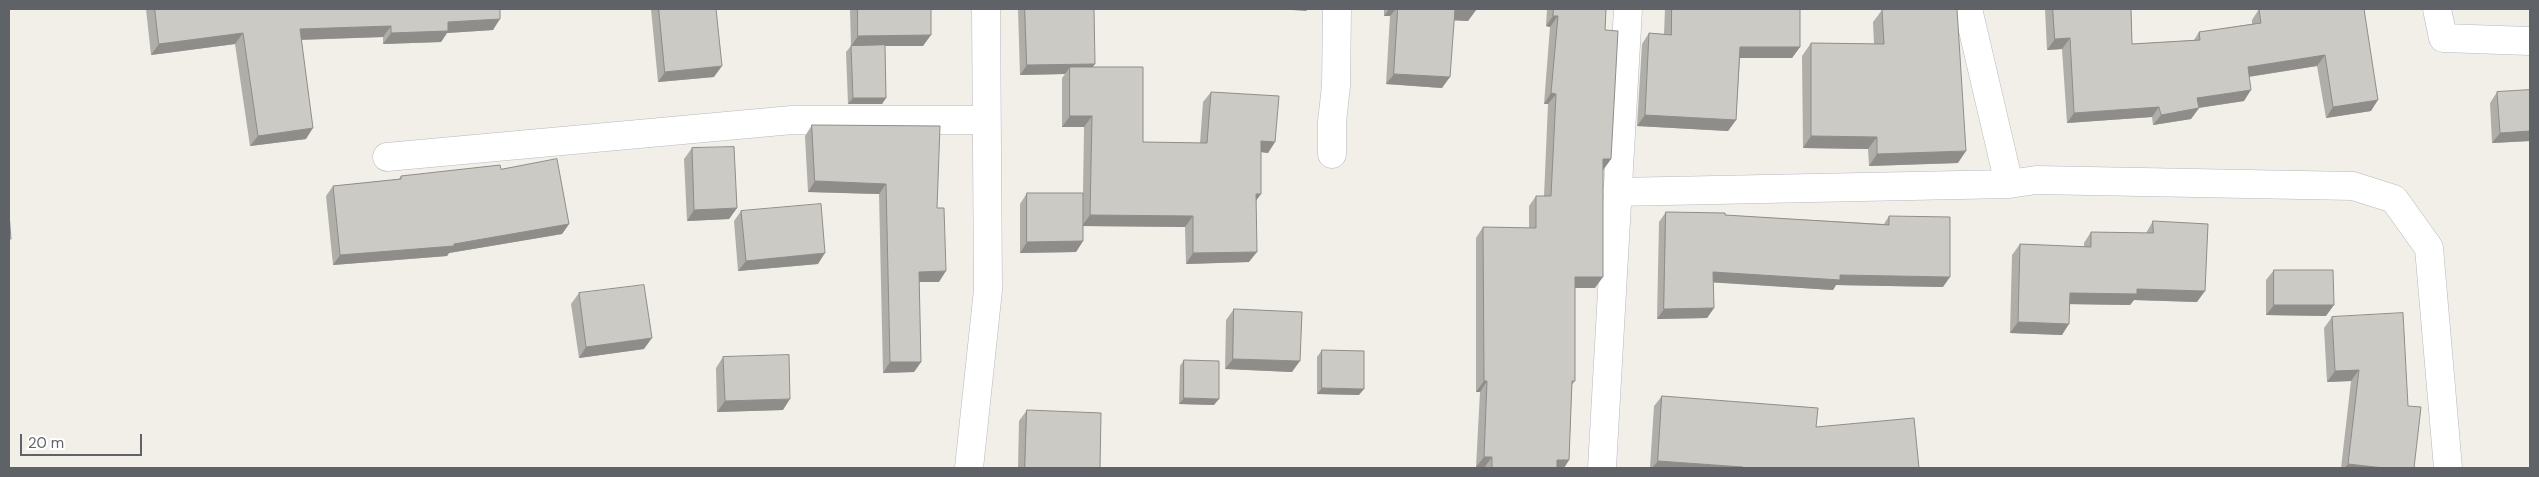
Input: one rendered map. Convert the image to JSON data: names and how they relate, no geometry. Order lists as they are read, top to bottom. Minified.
{"scale_bar":"20 m"}
